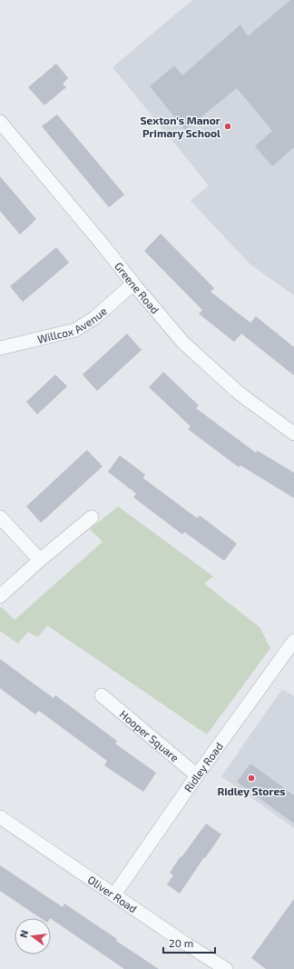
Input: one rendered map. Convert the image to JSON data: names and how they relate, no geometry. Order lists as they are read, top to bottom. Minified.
{"streets":{"street":["Greene Road","Willcox Avenue","Hooper Square","Ridley Road","Oliver Road"]},"crossings":[["Greene Road","Willcox Avenue"],["Hooper Square","Ridley Road"],["Ridley Road","Oliver Road"]],"places":["Sexton's Manor Primary School","Ridley Stores"],"scale_bar":"20 m","north":"left"}
